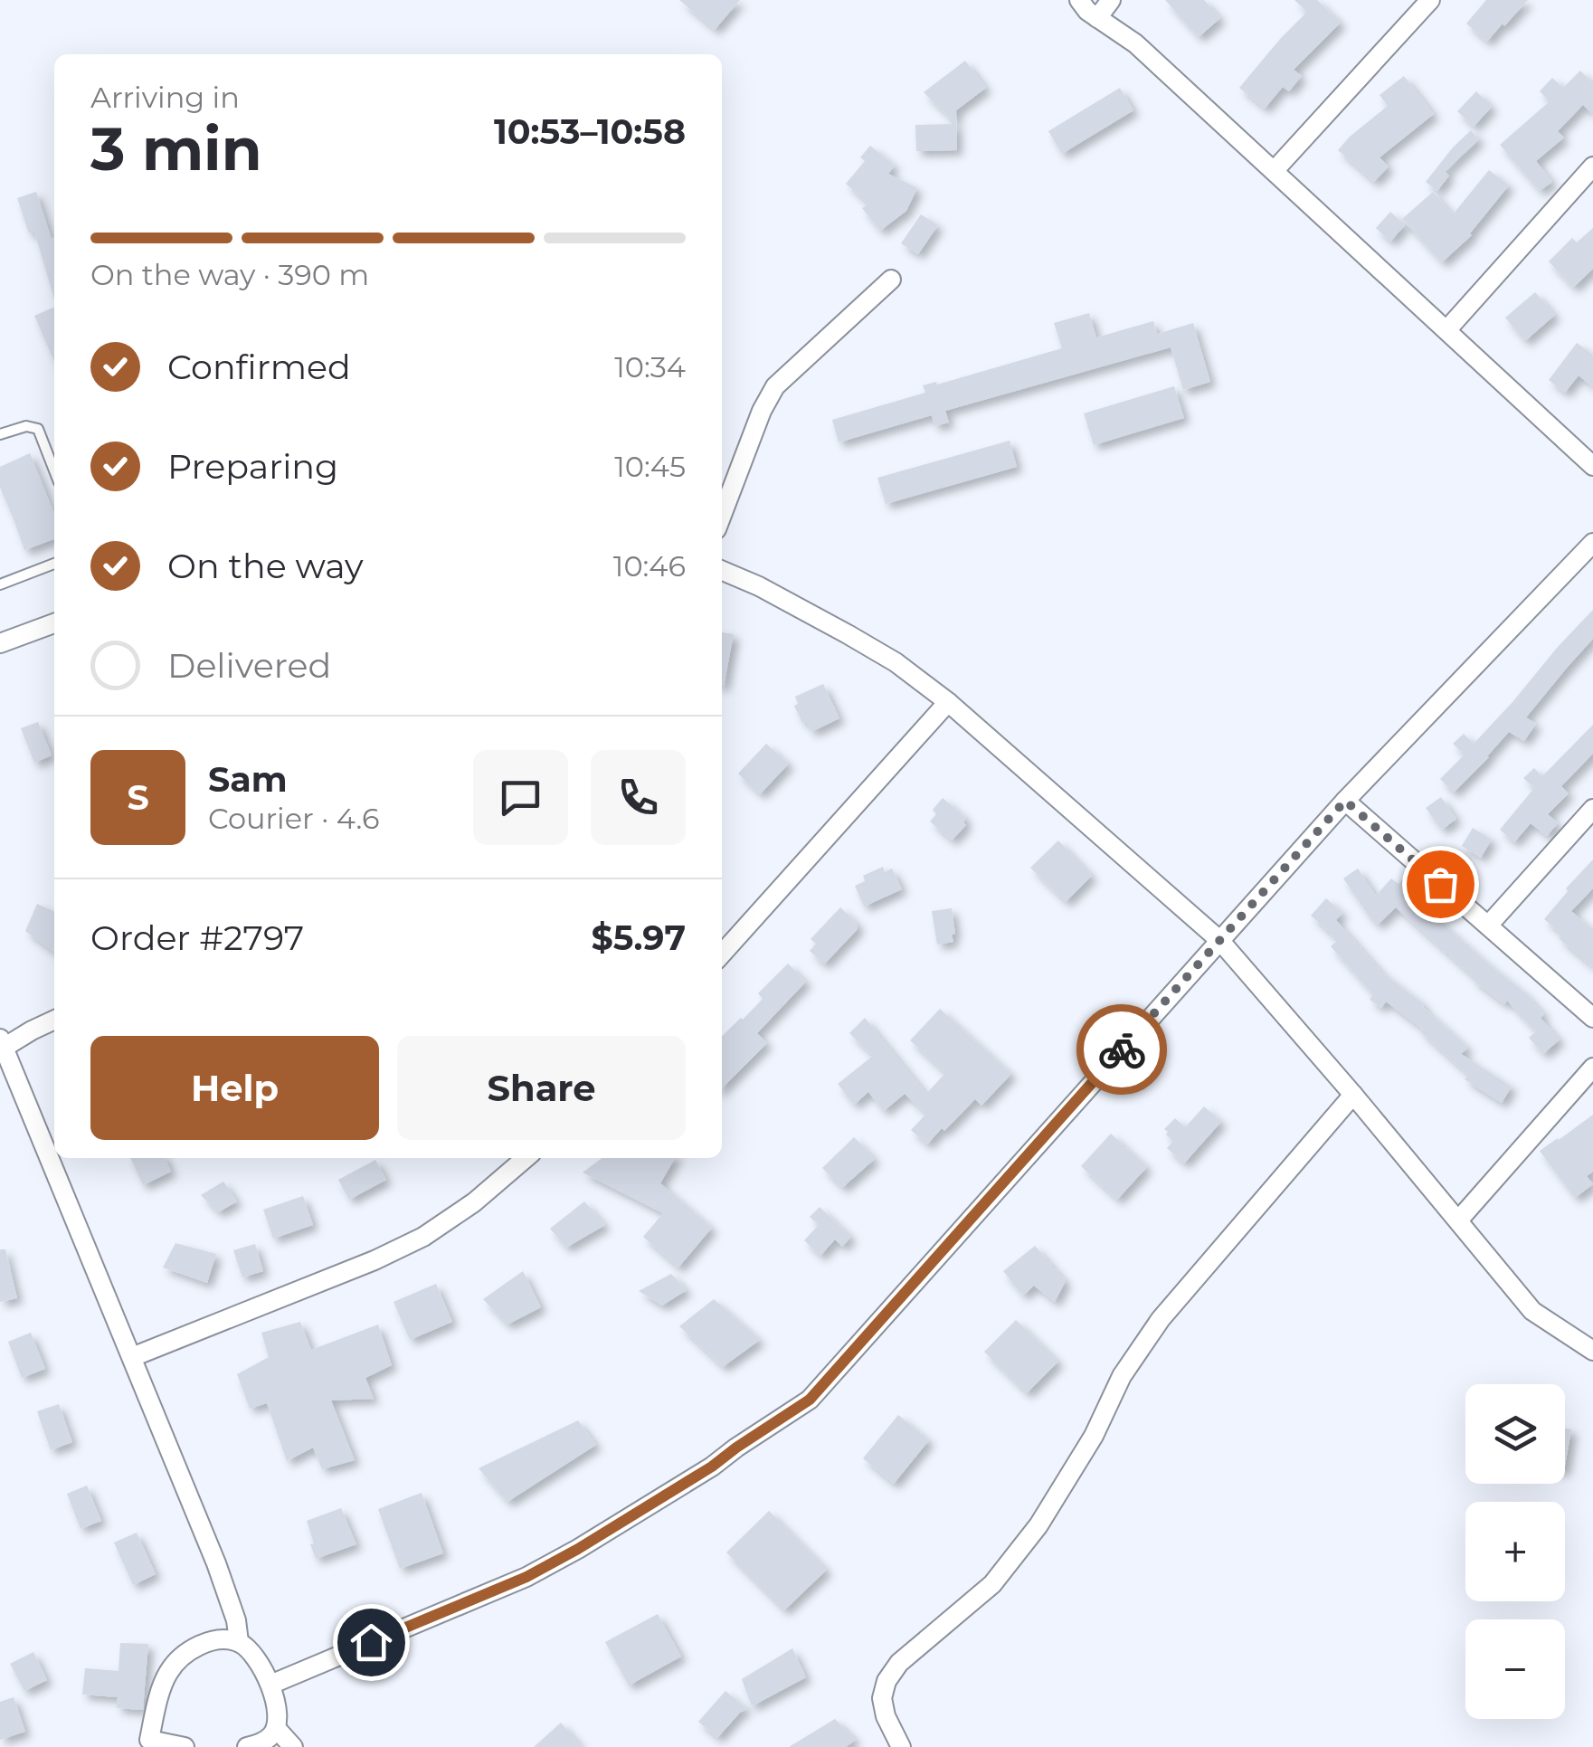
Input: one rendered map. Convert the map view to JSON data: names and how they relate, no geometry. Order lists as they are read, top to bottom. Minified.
{"page":{"heading":["3 min","Arriving in","10:53–10:58"],"panel":["Sam","Courier · 4.6","Order #2797","$5.97"],"bar":"On the way · 390 m","list":[["Confirmed","10:34"],["Preparing","10:45"],["On the way","10:46"],"Delivered"],"round":"S","buttons":["Help","Share"],"map_buttons":["+","−"]}}
